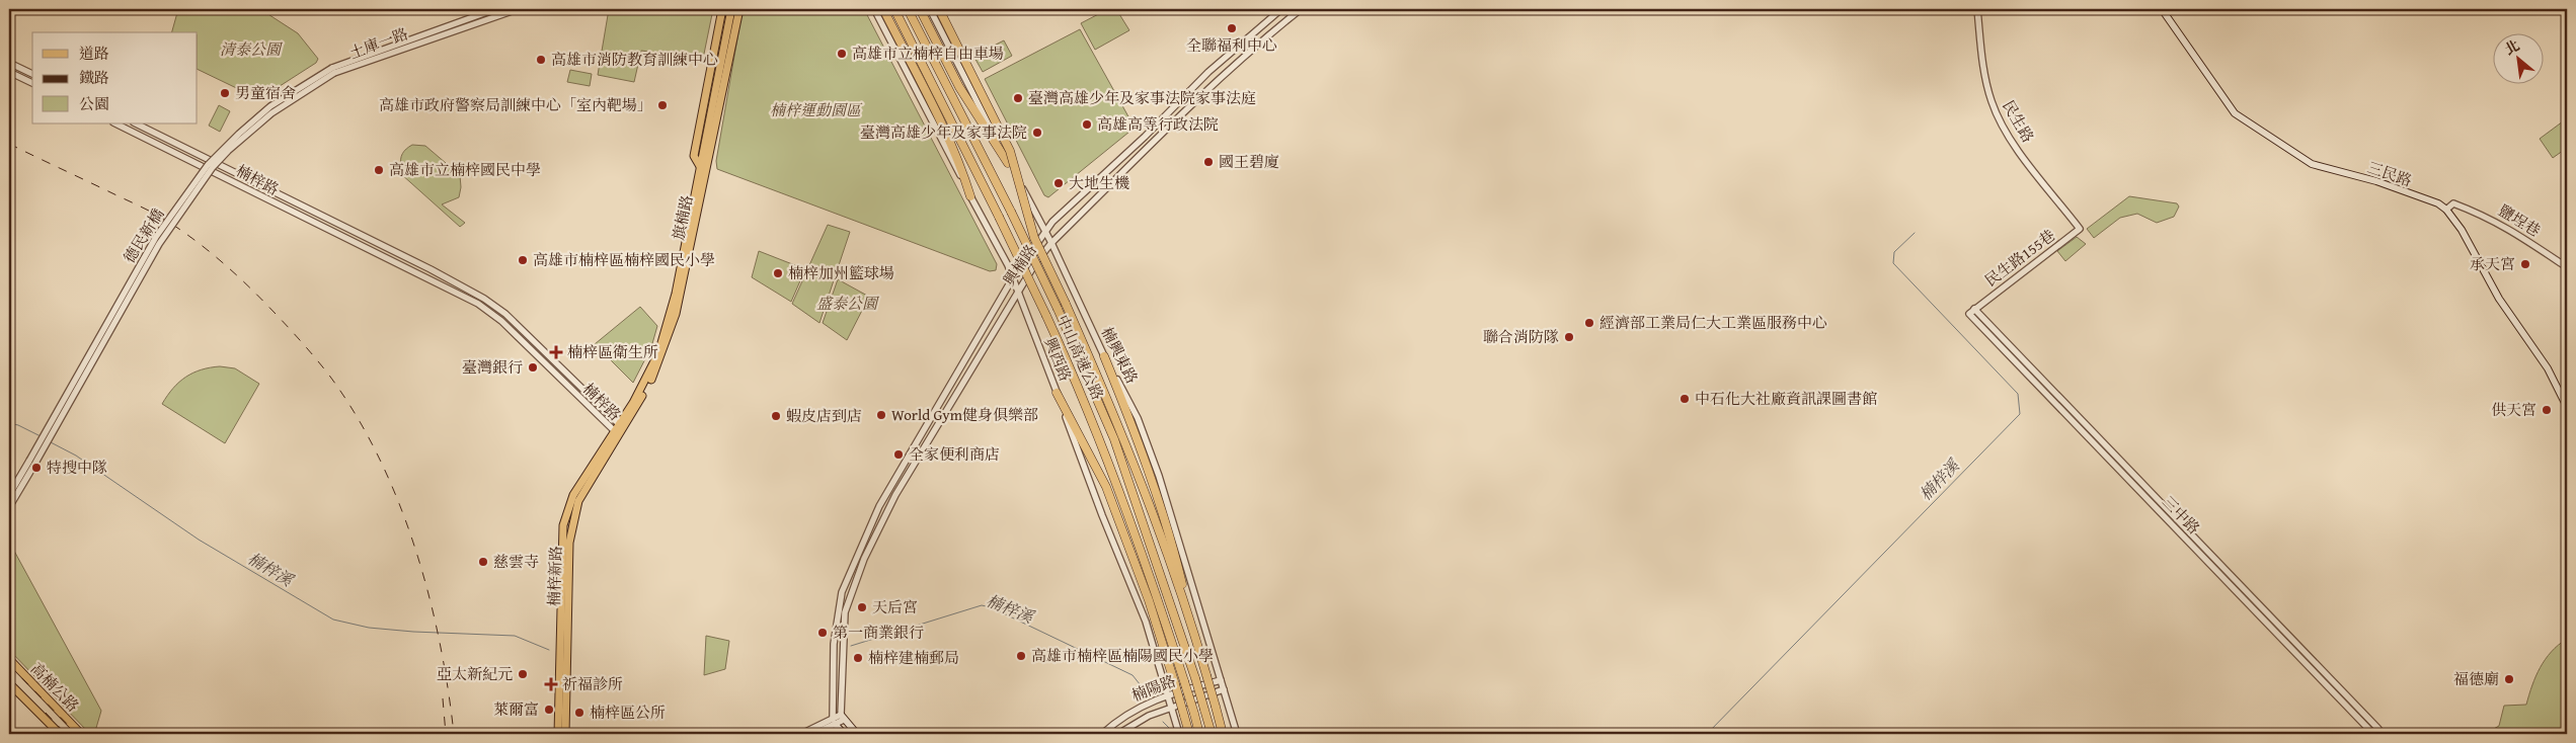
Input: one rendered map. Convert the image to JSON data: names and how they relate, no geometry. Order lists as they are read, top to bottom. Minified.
{"streets":{"highway":["中山高速公路"],"main road":["三民路","旗楠路","楠梓新路","高楠公路"],"street":["土庫一路","民生路","楠梓路","鹽埕巷","德民新橋","民生路155巷","興楠路","楠興東路","興西路","楠陽路"]},"crossings":[["土庫一路","德民新橋"],["民生路","民生路155巷"],["三民路","鹽埕巷"],["楠梓路","旗楠路"],["旗楠路","楠梓新路"],["興楠路","楠興東路"],["興楠路","興西路"],["楠興東路","楠陽路"],["興西路","楠陽路"]],"water":["楠梓溪"],"parks":["清泰公園","楠梓運動園區","盛泰公園"],"places":{"other":["全聯福利中心","高雄市立楠梓自由車場","高雄市消防教育訓練中心","男童宿舍","臺灣高雄少年及家事法院家事法庭","高雄市政府警察局訓練中心「室內靶場」","高雄高等行政法院","臺灣高雄少年及家事法院","國王碧廈","高雄市立楠梓國民中學","大地生機","高雄市楠梓區楠梓國民小學","承天宮","楠梓加州籃球場","經濟部工業局仁大工業區服務中心","聯合消防隊","臺灣銀行","中石化大社廠資訊課圖書館","供天宮","World Gym健身俱樂部","蝦皮店到店","全家便利商店","特搜中隊","慈雲寺","天后宮","第一商業銀行","高雄市楠梓區楠陽國民小學","楠梓建楠郵局","亞太新紀元","福德廟","萊爾富","楠梓區公所"],"health":["楠梓區衛生所","祈福診所"]},"legend":["道路","鐵路","公園"],"north":"top left"}
